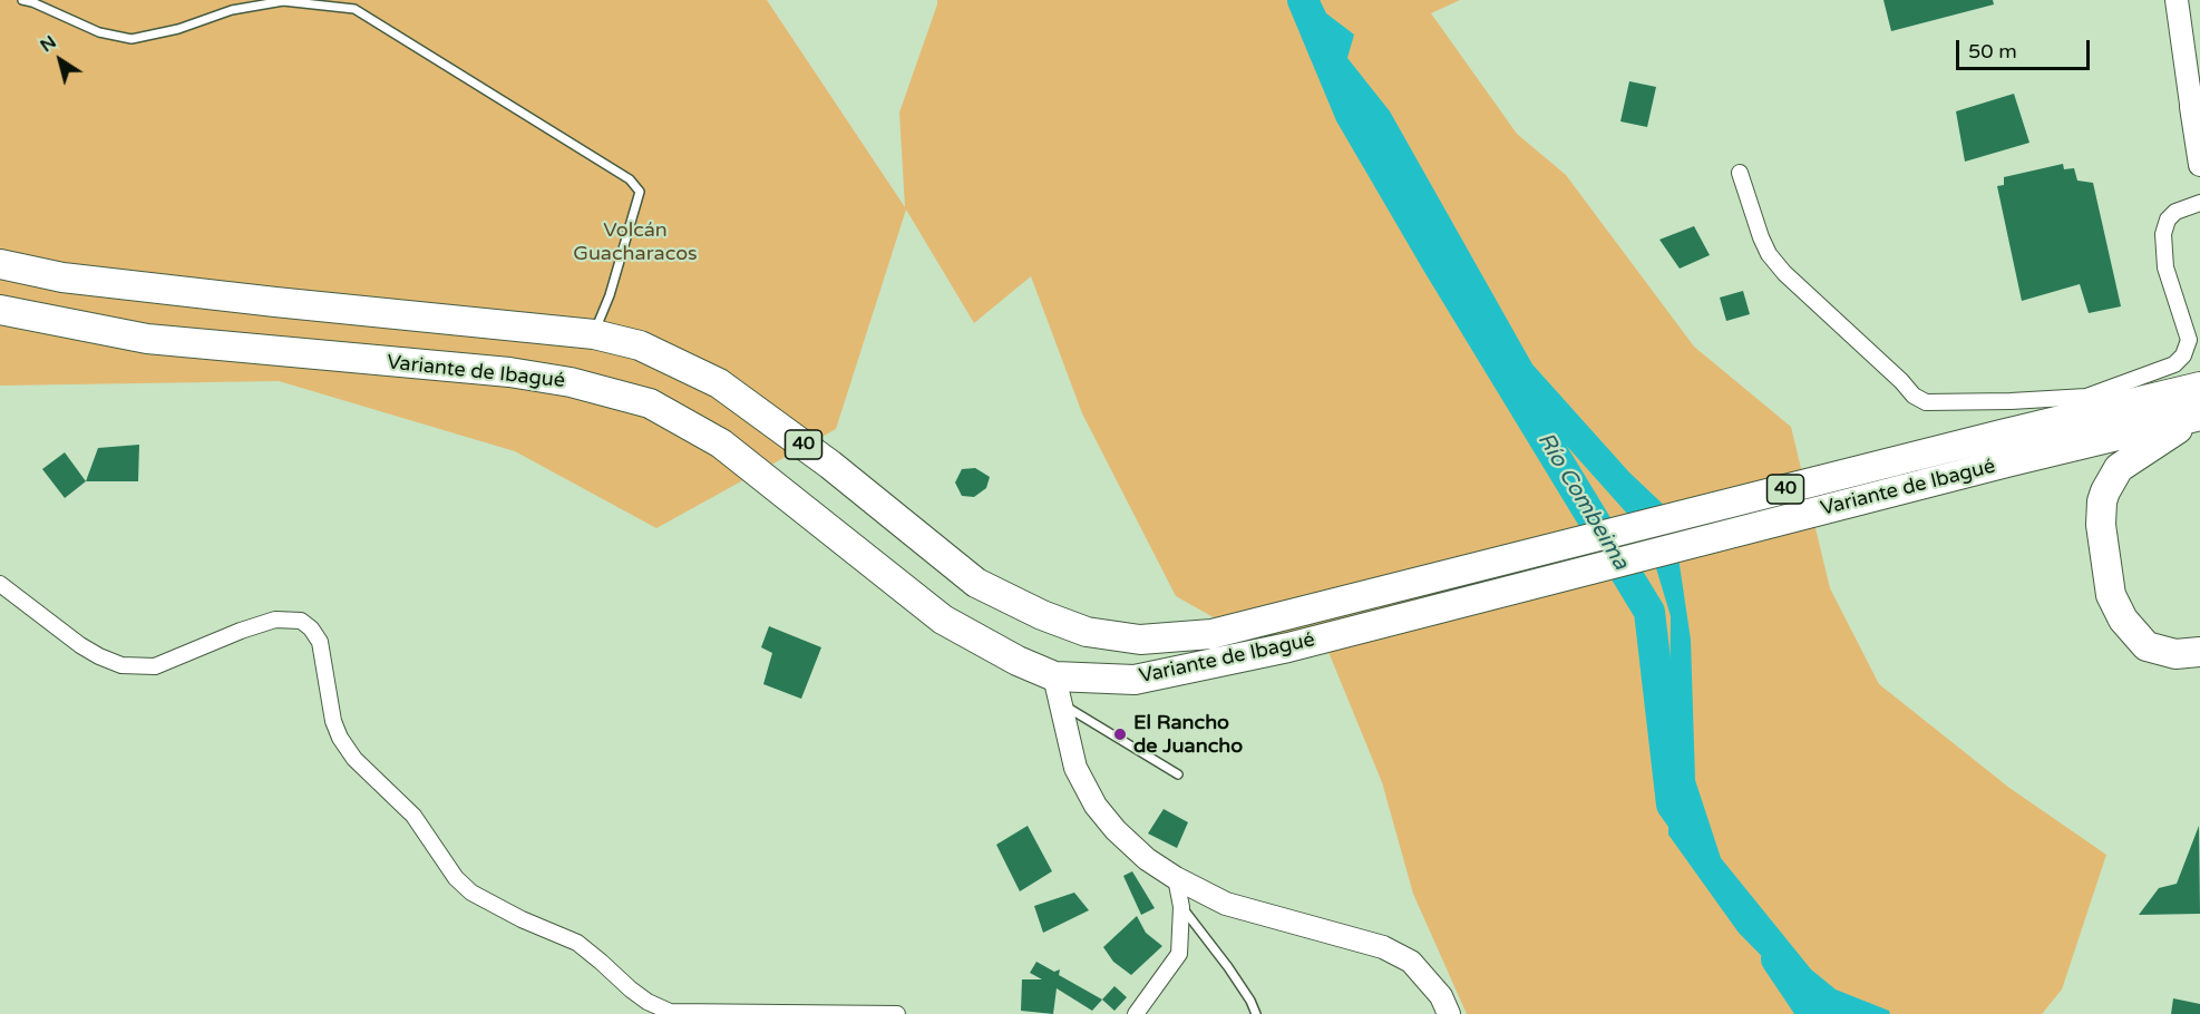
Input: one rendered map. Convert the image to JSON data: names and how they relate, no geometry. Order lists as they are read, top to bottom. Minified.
{"streets":{"highway":["Variante de Ibagué","40"]},"water":["Río Combeima"],"parks":["Volcán Guacharacos"],"places":["El Rancho de Juancho"],"scale_bar":"50 m","north":"top left"}
